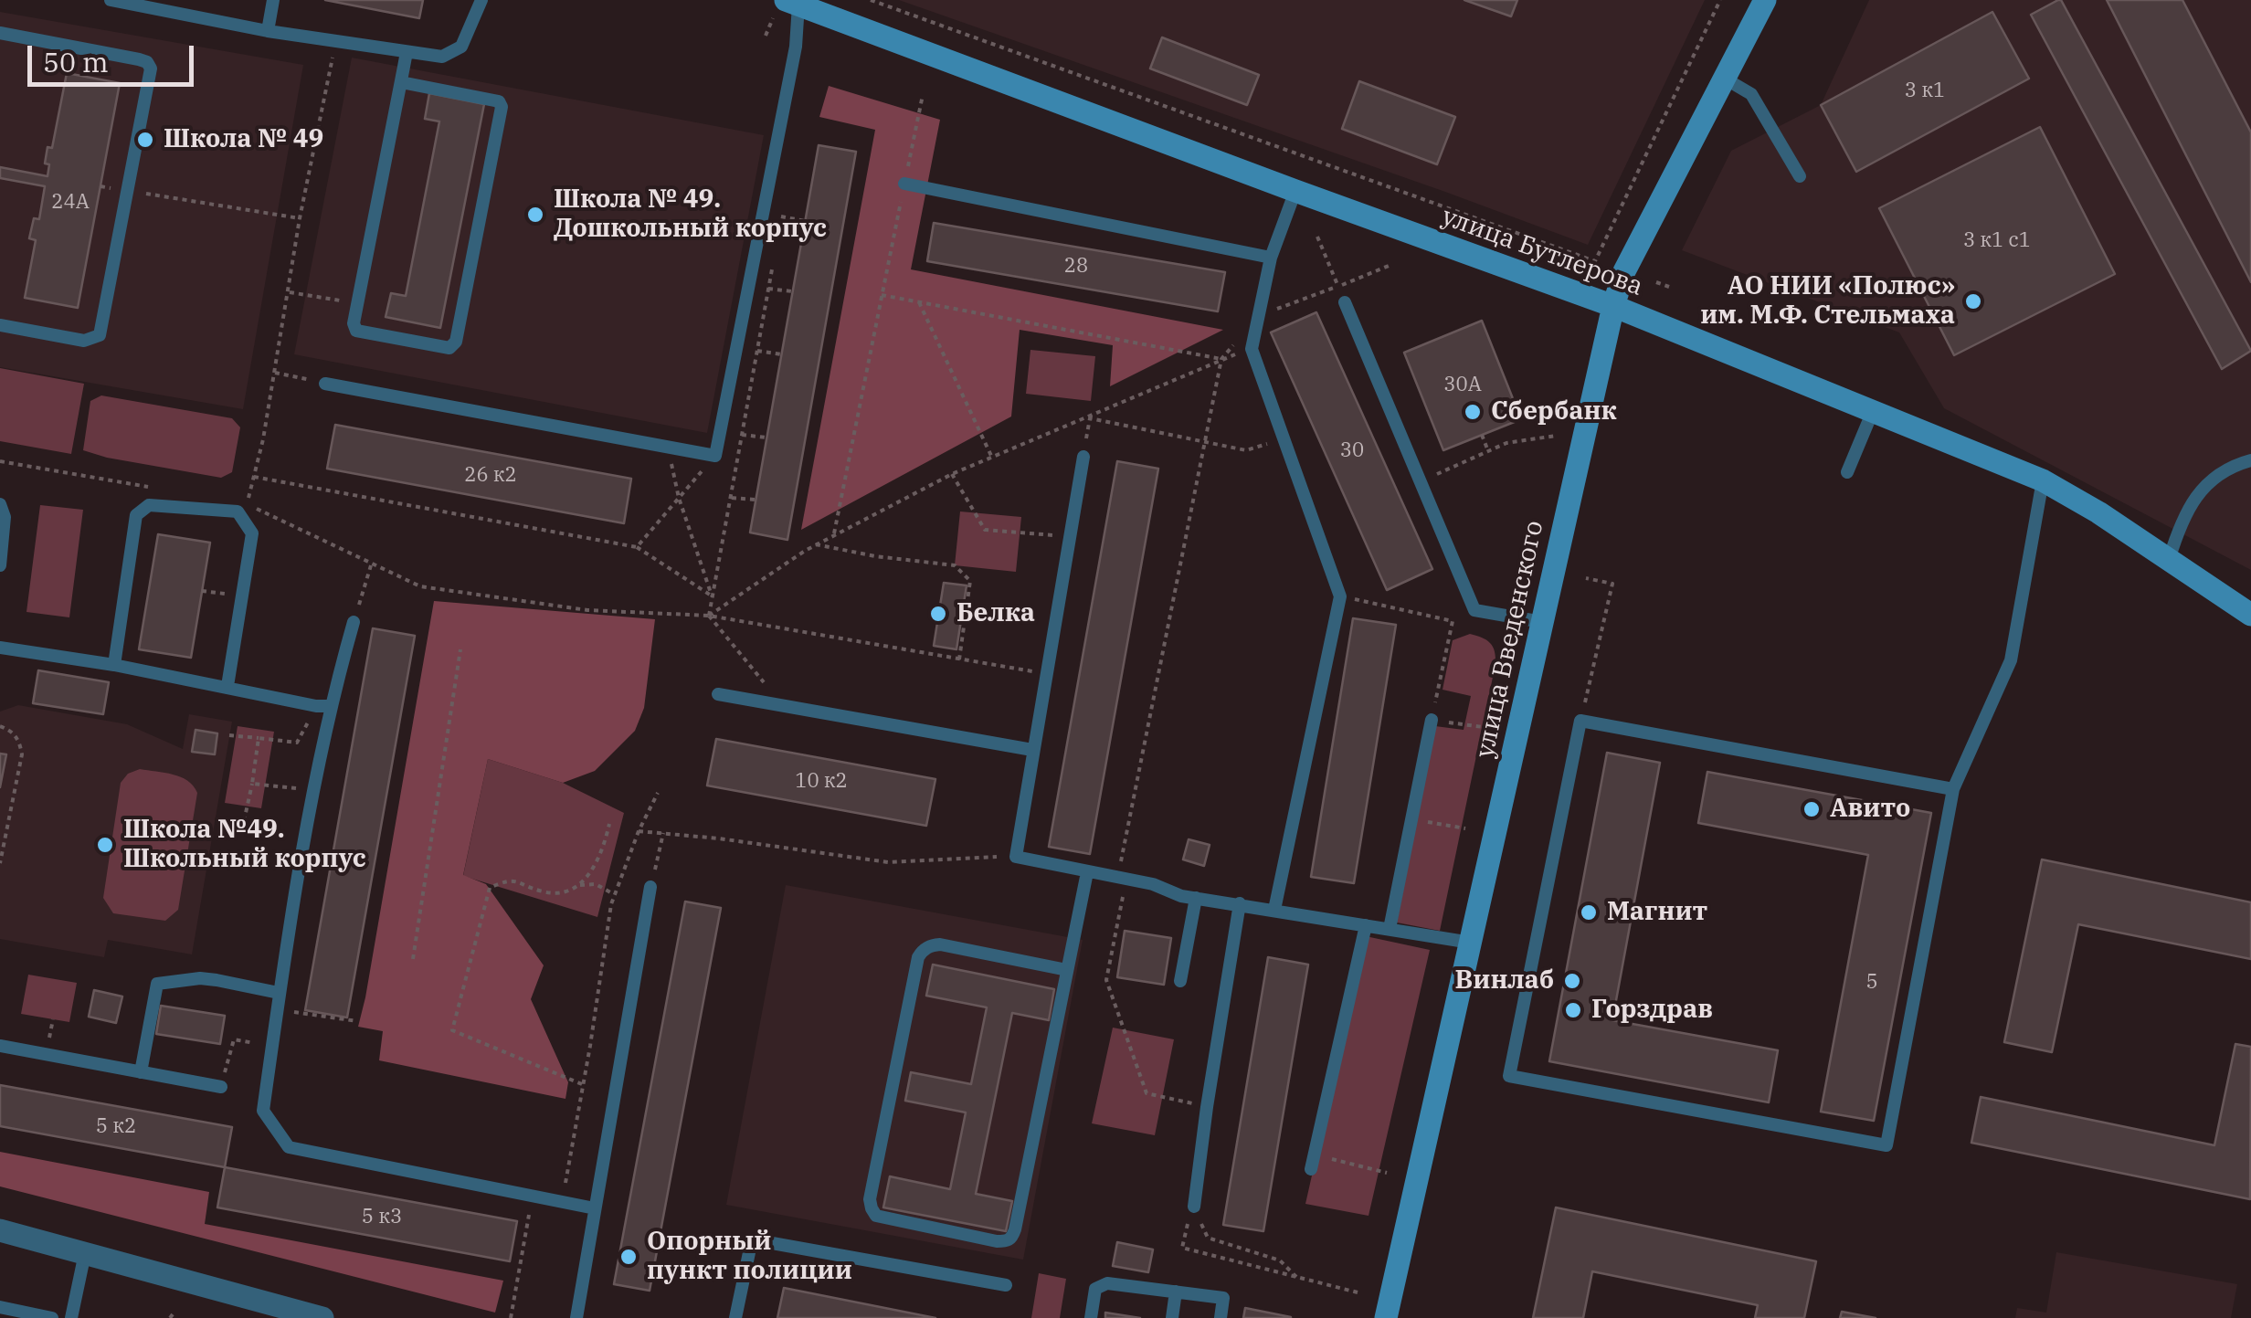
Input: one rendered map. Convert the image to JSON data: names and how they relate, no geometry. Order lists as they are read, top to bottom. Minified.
{"streets":{"street":["улица Бутлерова","улица Введенского"]},"crossings":[["улица Бутлерова","улица Введенского"]],"places":["Школа № 49","Школа № 49. Дошкольный корпус","АО НИИ «Полюс» им. М.Ф. Стельмаха","Сбербанк","Белка","Авито","Школа №49. Школьный корпус","Магнит","Винлаб","Горздрав","Опорный пункт полиции"],"house_numbers":["3 к1","24А","3 к1 с1","28","30А","30","26 к2","10 к2","5","5 к2","5 к3"],"scale_bar":"50 m"}
